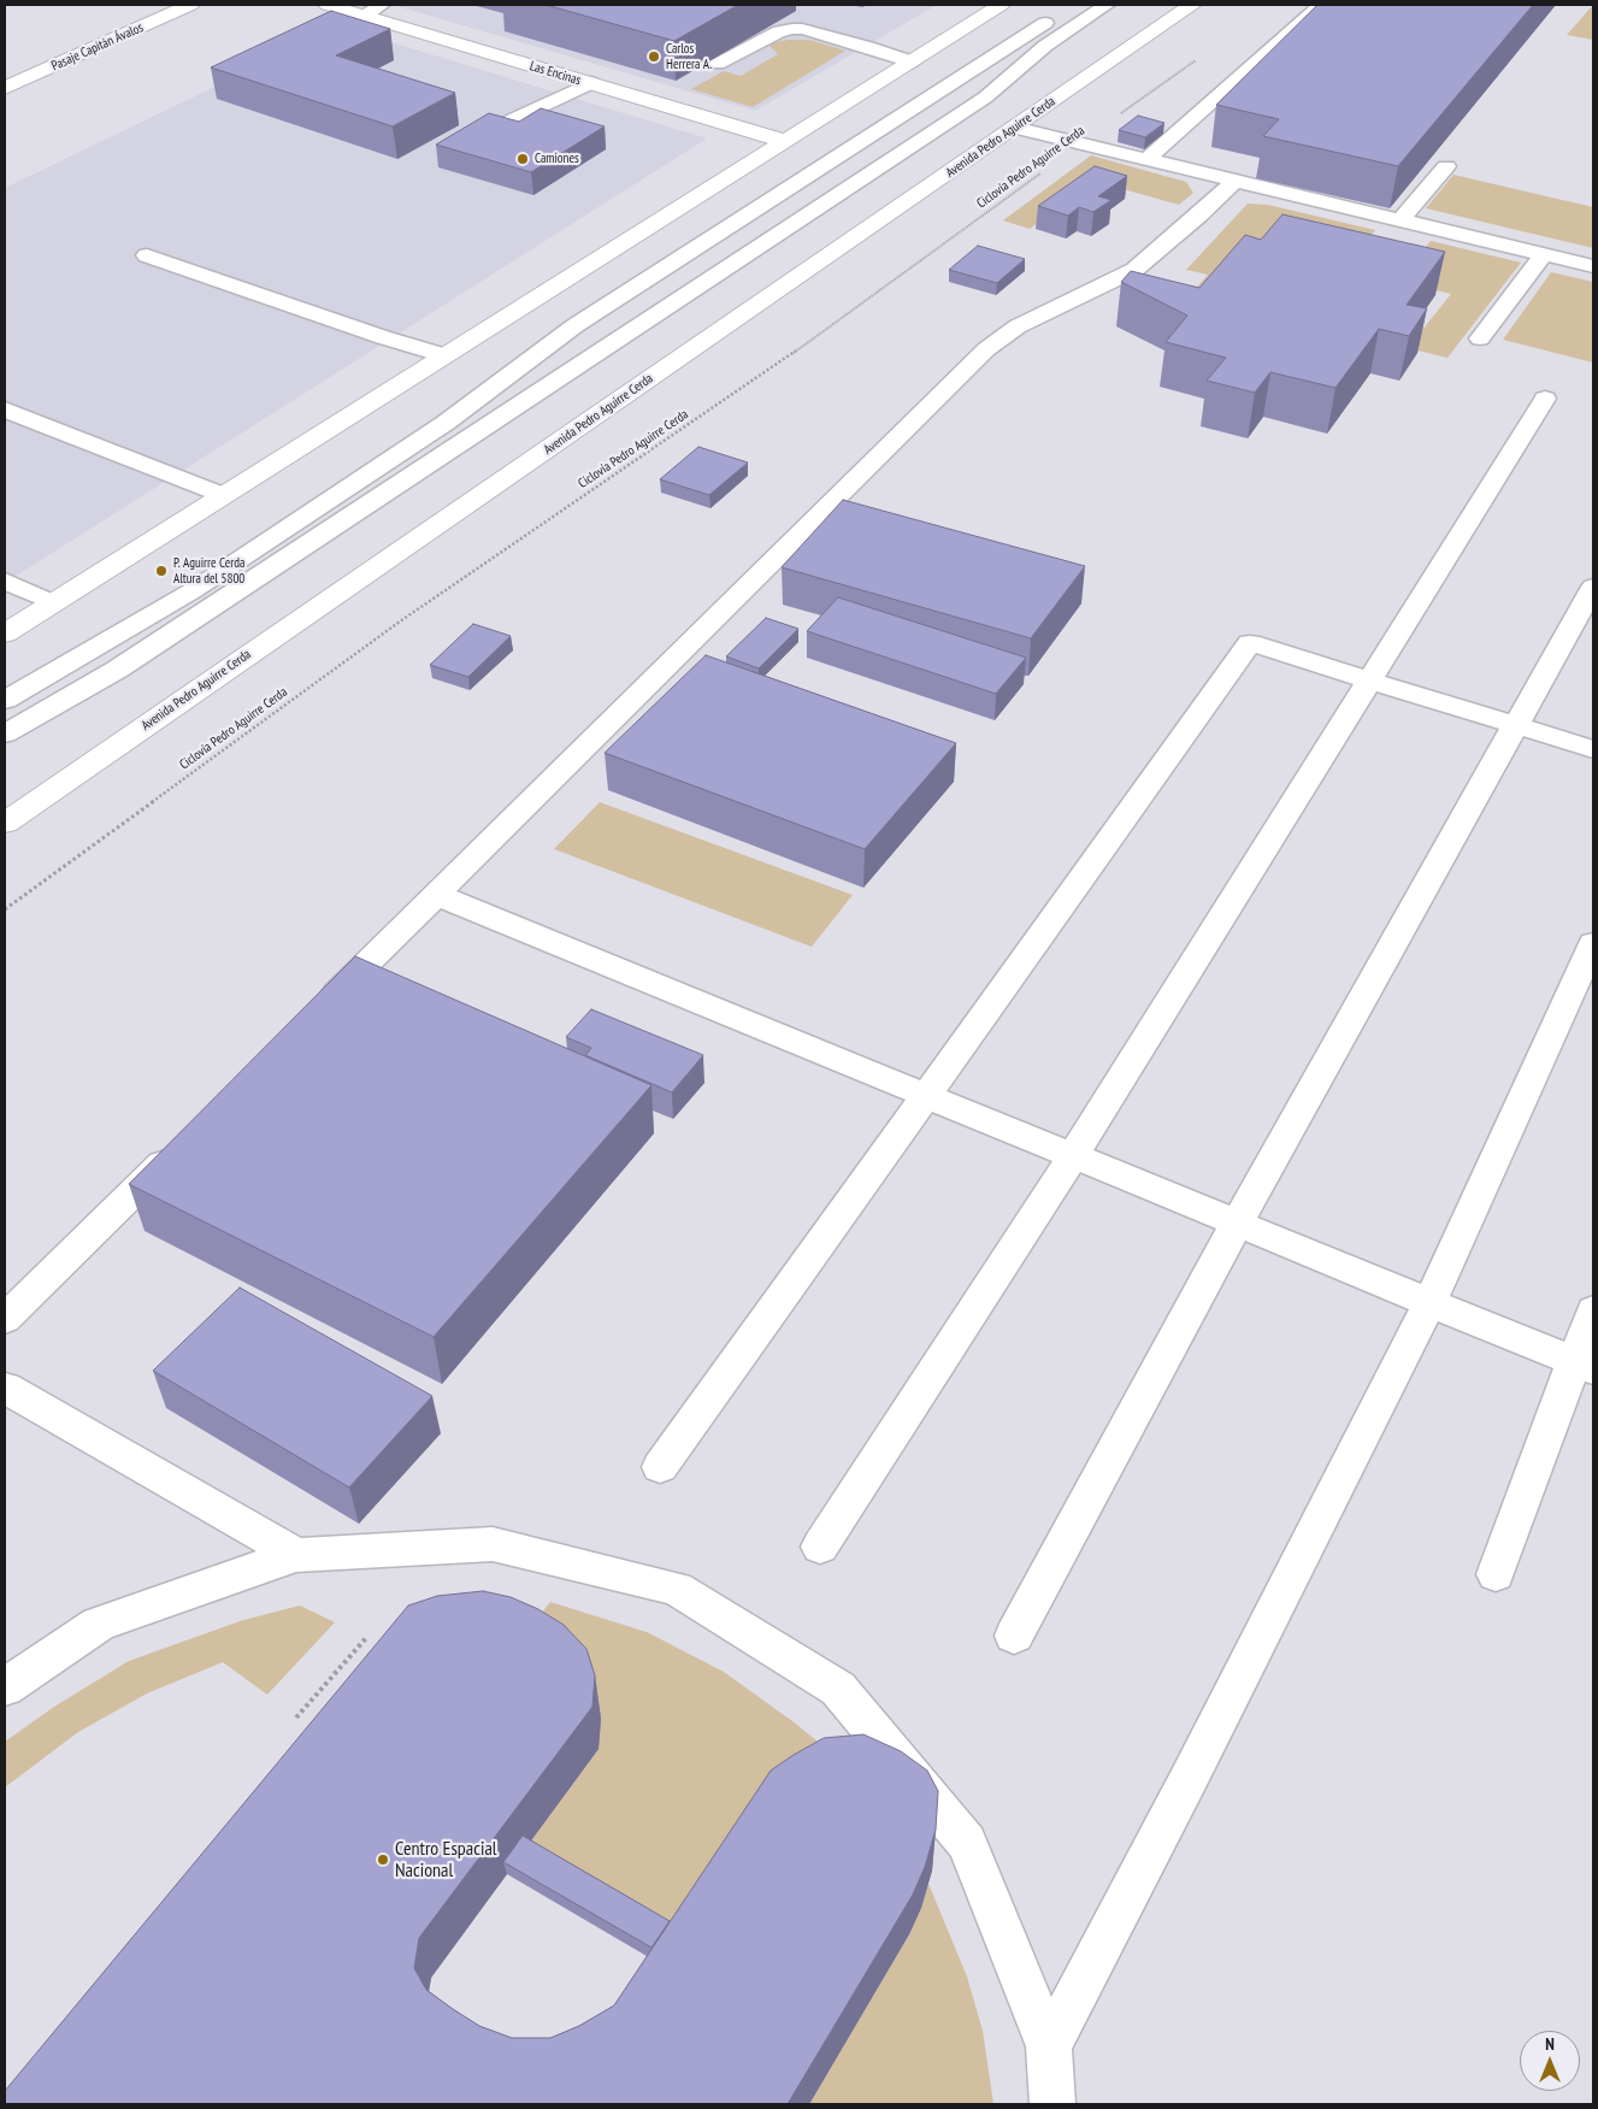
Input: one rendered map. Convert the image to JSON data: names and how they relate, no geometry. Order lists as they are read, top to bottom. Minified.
{"streets":{"main road":["Pasaje Capitán Ávalos","Las Encinas","Avenida Pedro Aguirre Cerda"],"path":["Ciclovía Pedro Aguirre Cerda"]},"places":["Carlos Herrera A.","Camiones","P. Aguirre Cerda Altura del 5800","Centro Espacial Nacional"],"north":"top"}
